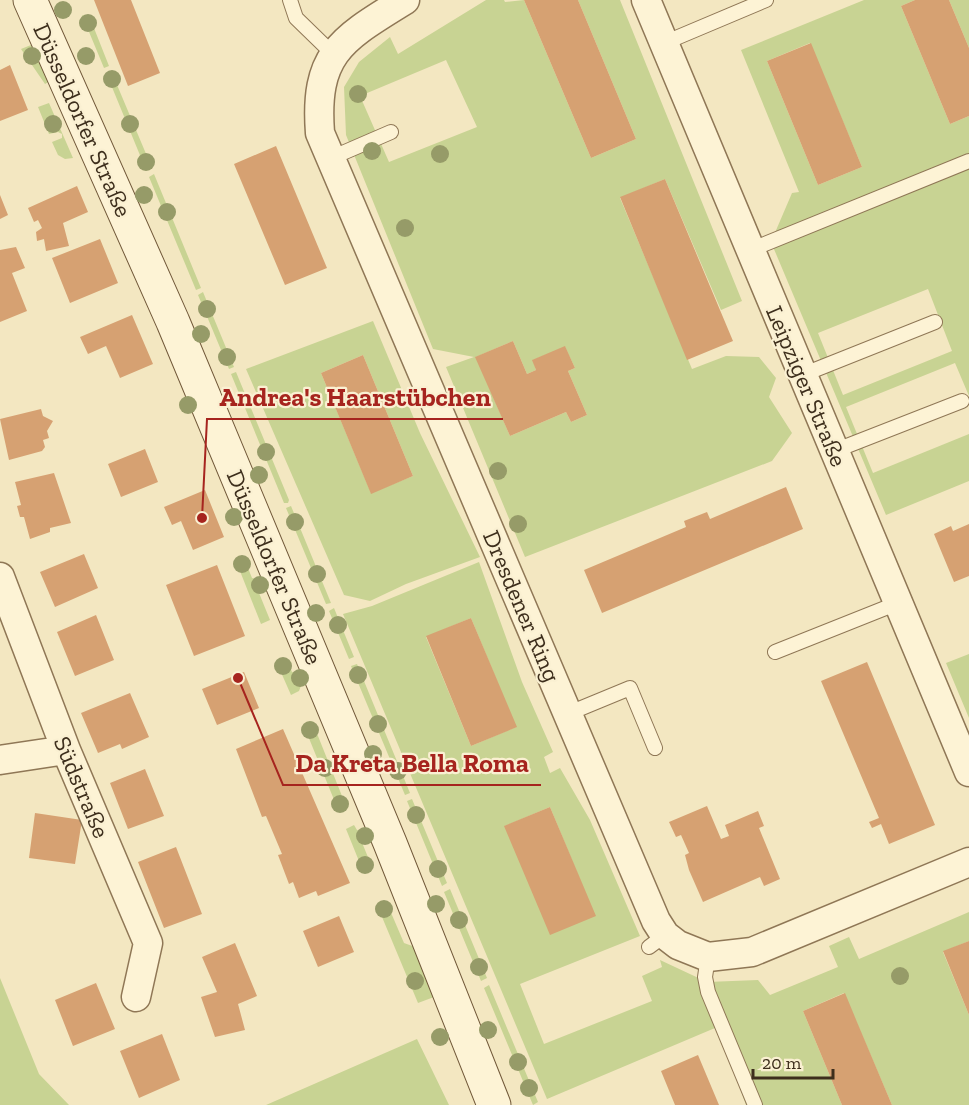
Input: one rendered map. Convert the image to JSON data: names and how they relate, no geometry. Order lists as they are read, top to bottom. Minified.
{"streets":{"main road":["Düsseldorfer Straße"],"street":["Leipziger Straße","Dresdener Ring","Südstraße"]},"places":["Andrea's Haarstübchen","Da Kreta Bella Roma"],"scale_bar":"20 m"}
